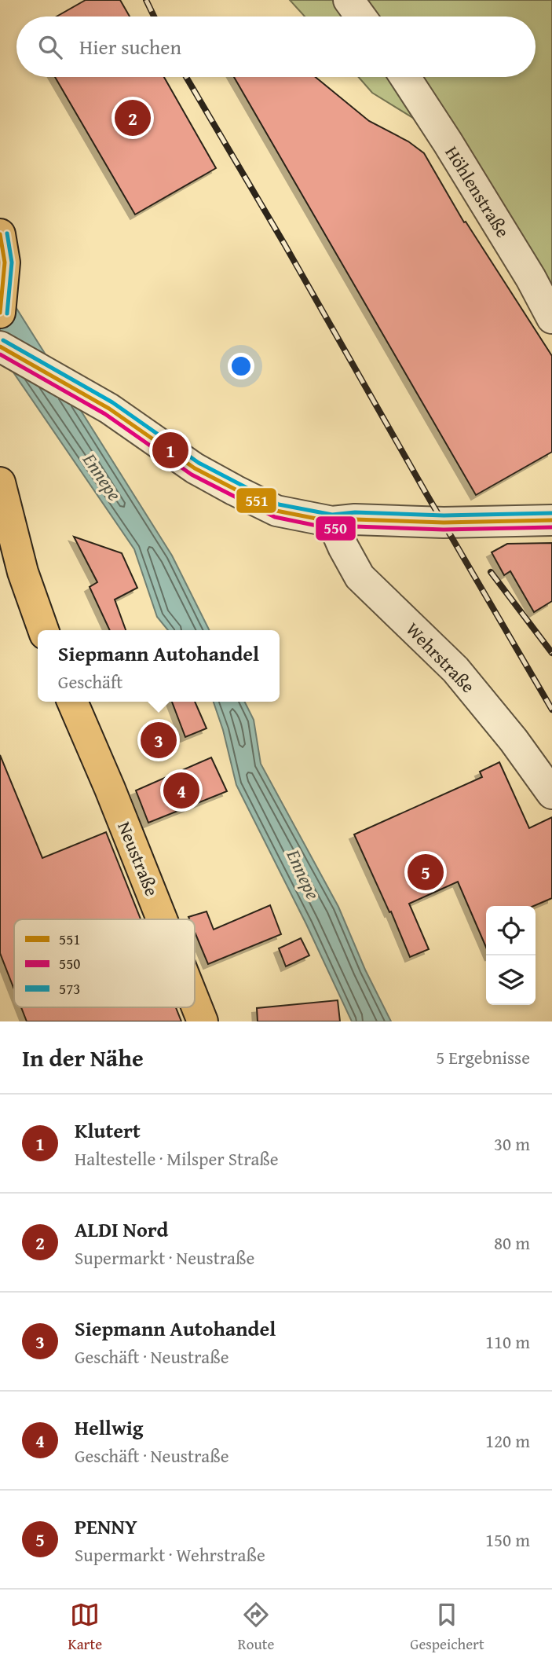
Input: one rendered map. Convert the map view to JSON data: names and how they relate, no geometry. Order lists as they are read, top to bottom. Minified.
{"streets":{"main road":["Neustraße"],"street":["Höhlenstraße","Wehrstraße"]},"water":["Ennepe"],"lines":["transit line 573","transit line 551","transit line 550"],"legend":["551","550","573"],"page":{"search":"Hier suchen","pins":["2","1","3","4","5"],"popup":["Siepmann Autohandel","Geschäft"],"heading":["In der Nähe","5 Ergebnisse"],"list":[{"mark":"1","name":"Klutert","note":"Haltestelle · Milsper Straße","value":"30 m"},{"mark":"2","name":"ALDI Nord","note":"Supermarkt · Neustraße","value":"80 m"},{"mark":"3","name":"Siepmann Autohandel","note":"Geschäft · Neustraße","value":"110 m"},{"mark":"4","name":"Hellwig","note":"Geschäft · Neustraße","value":"120 m"},{"mark":"5","name":"PENNY","note":"Supermarkt · Wehrstraße","value":"150 m"}],"nav":["Karte","Route","Gespeichert"]}}
